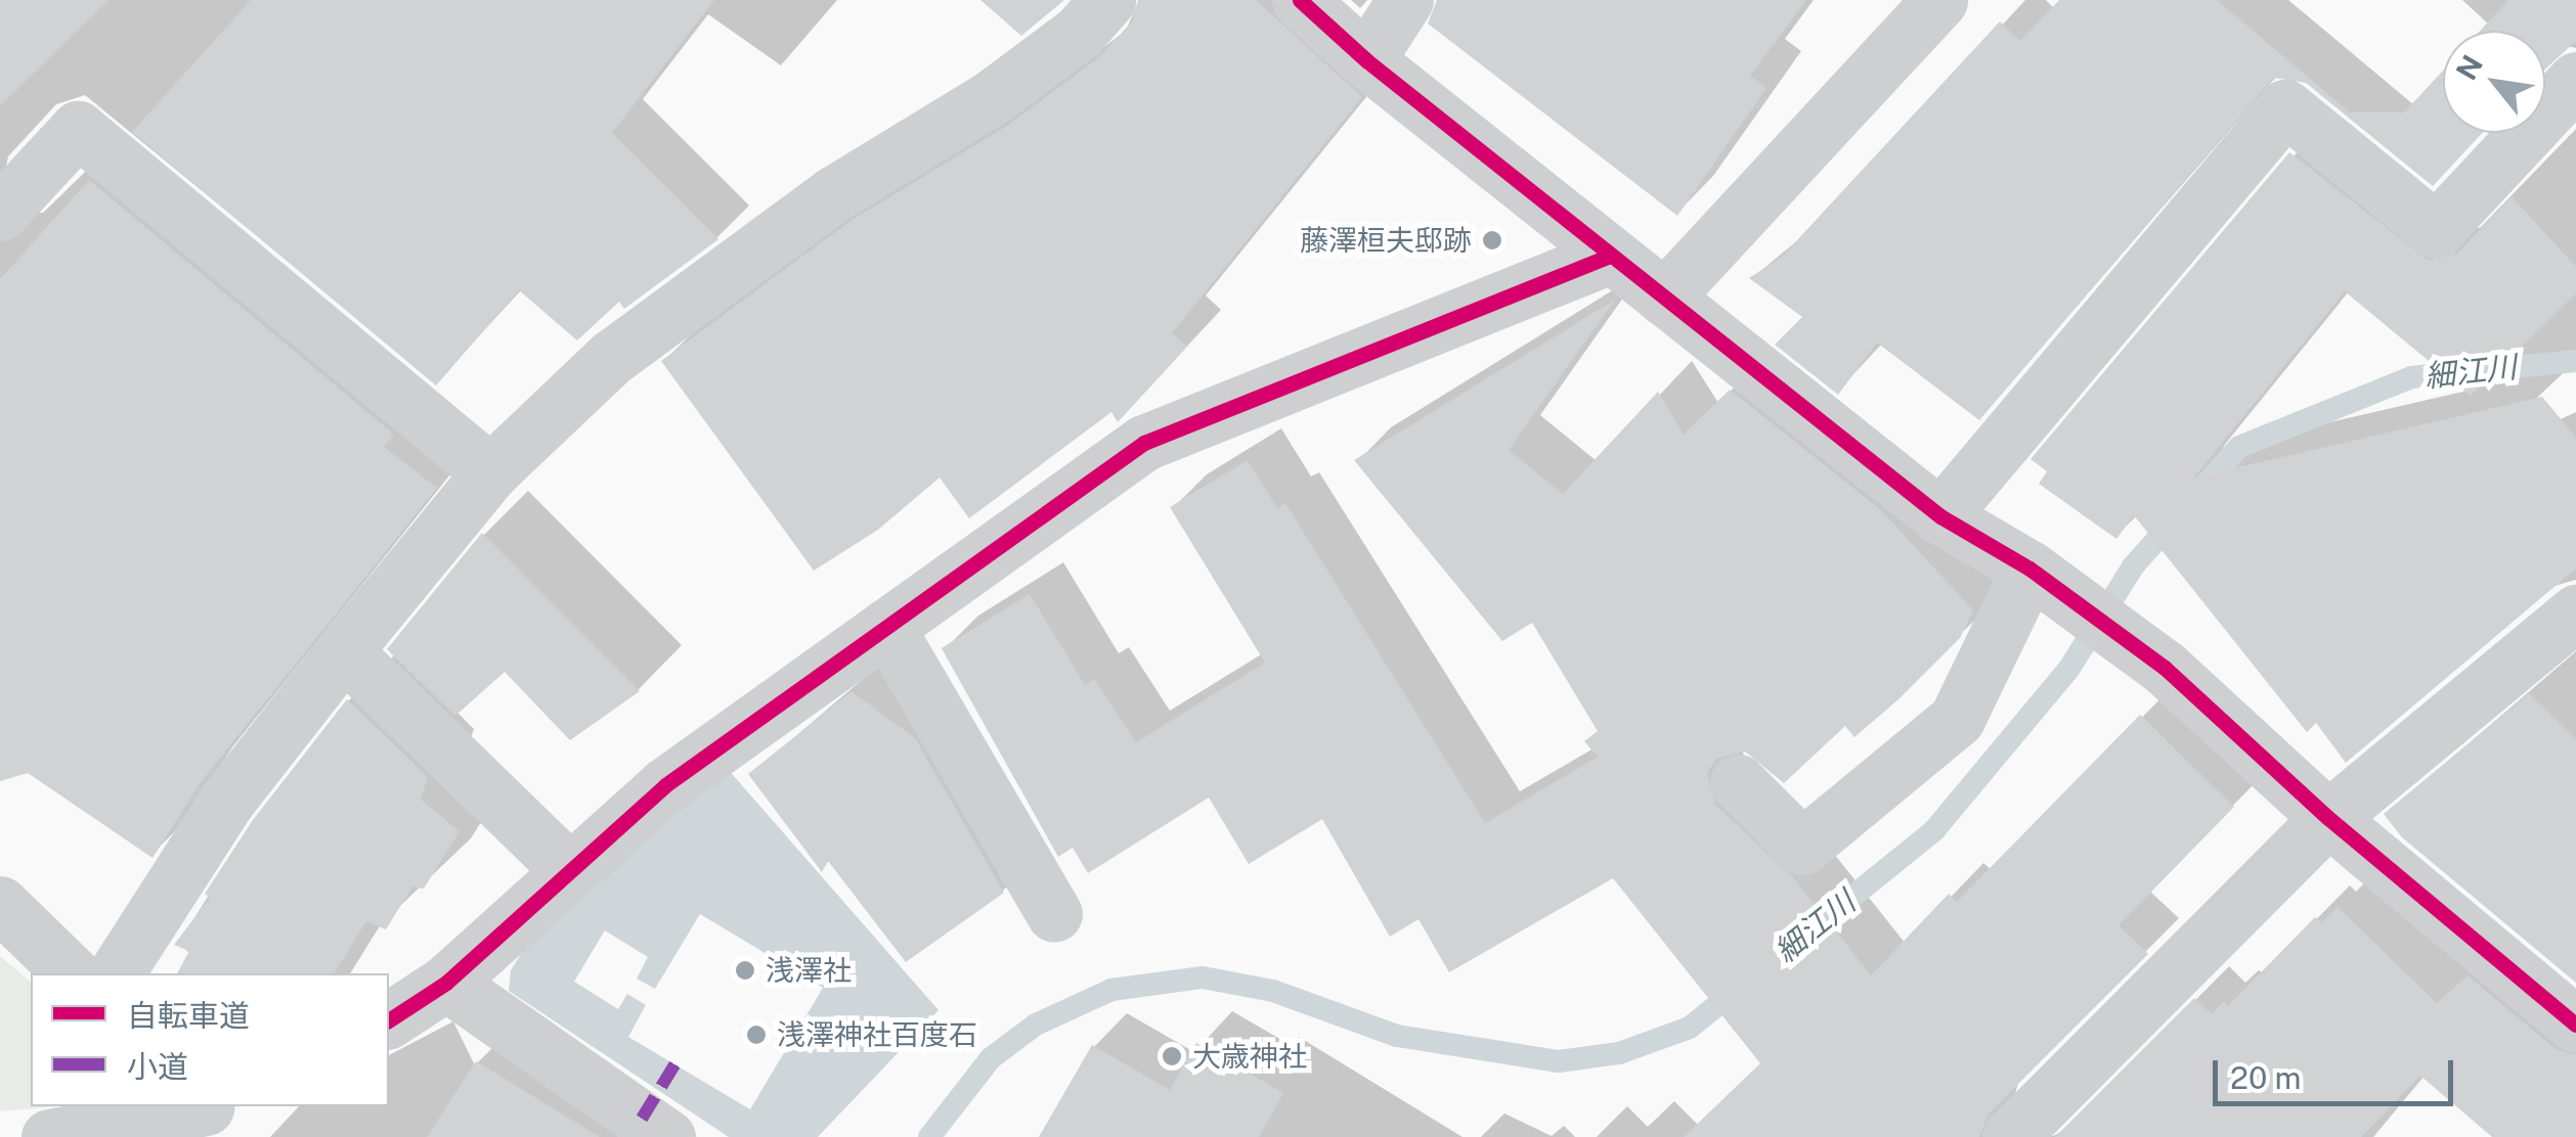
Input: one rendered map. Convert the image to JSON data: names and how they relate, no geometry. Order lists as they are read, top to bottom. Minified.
{"water":["細江川"],"places":["藤澤桓夫邸跡","浅澤社","浅澤神社百度石","大歳神社"],"legend":["自転車道","小道"],"scale_bar":"20 m","north":"top left"}
